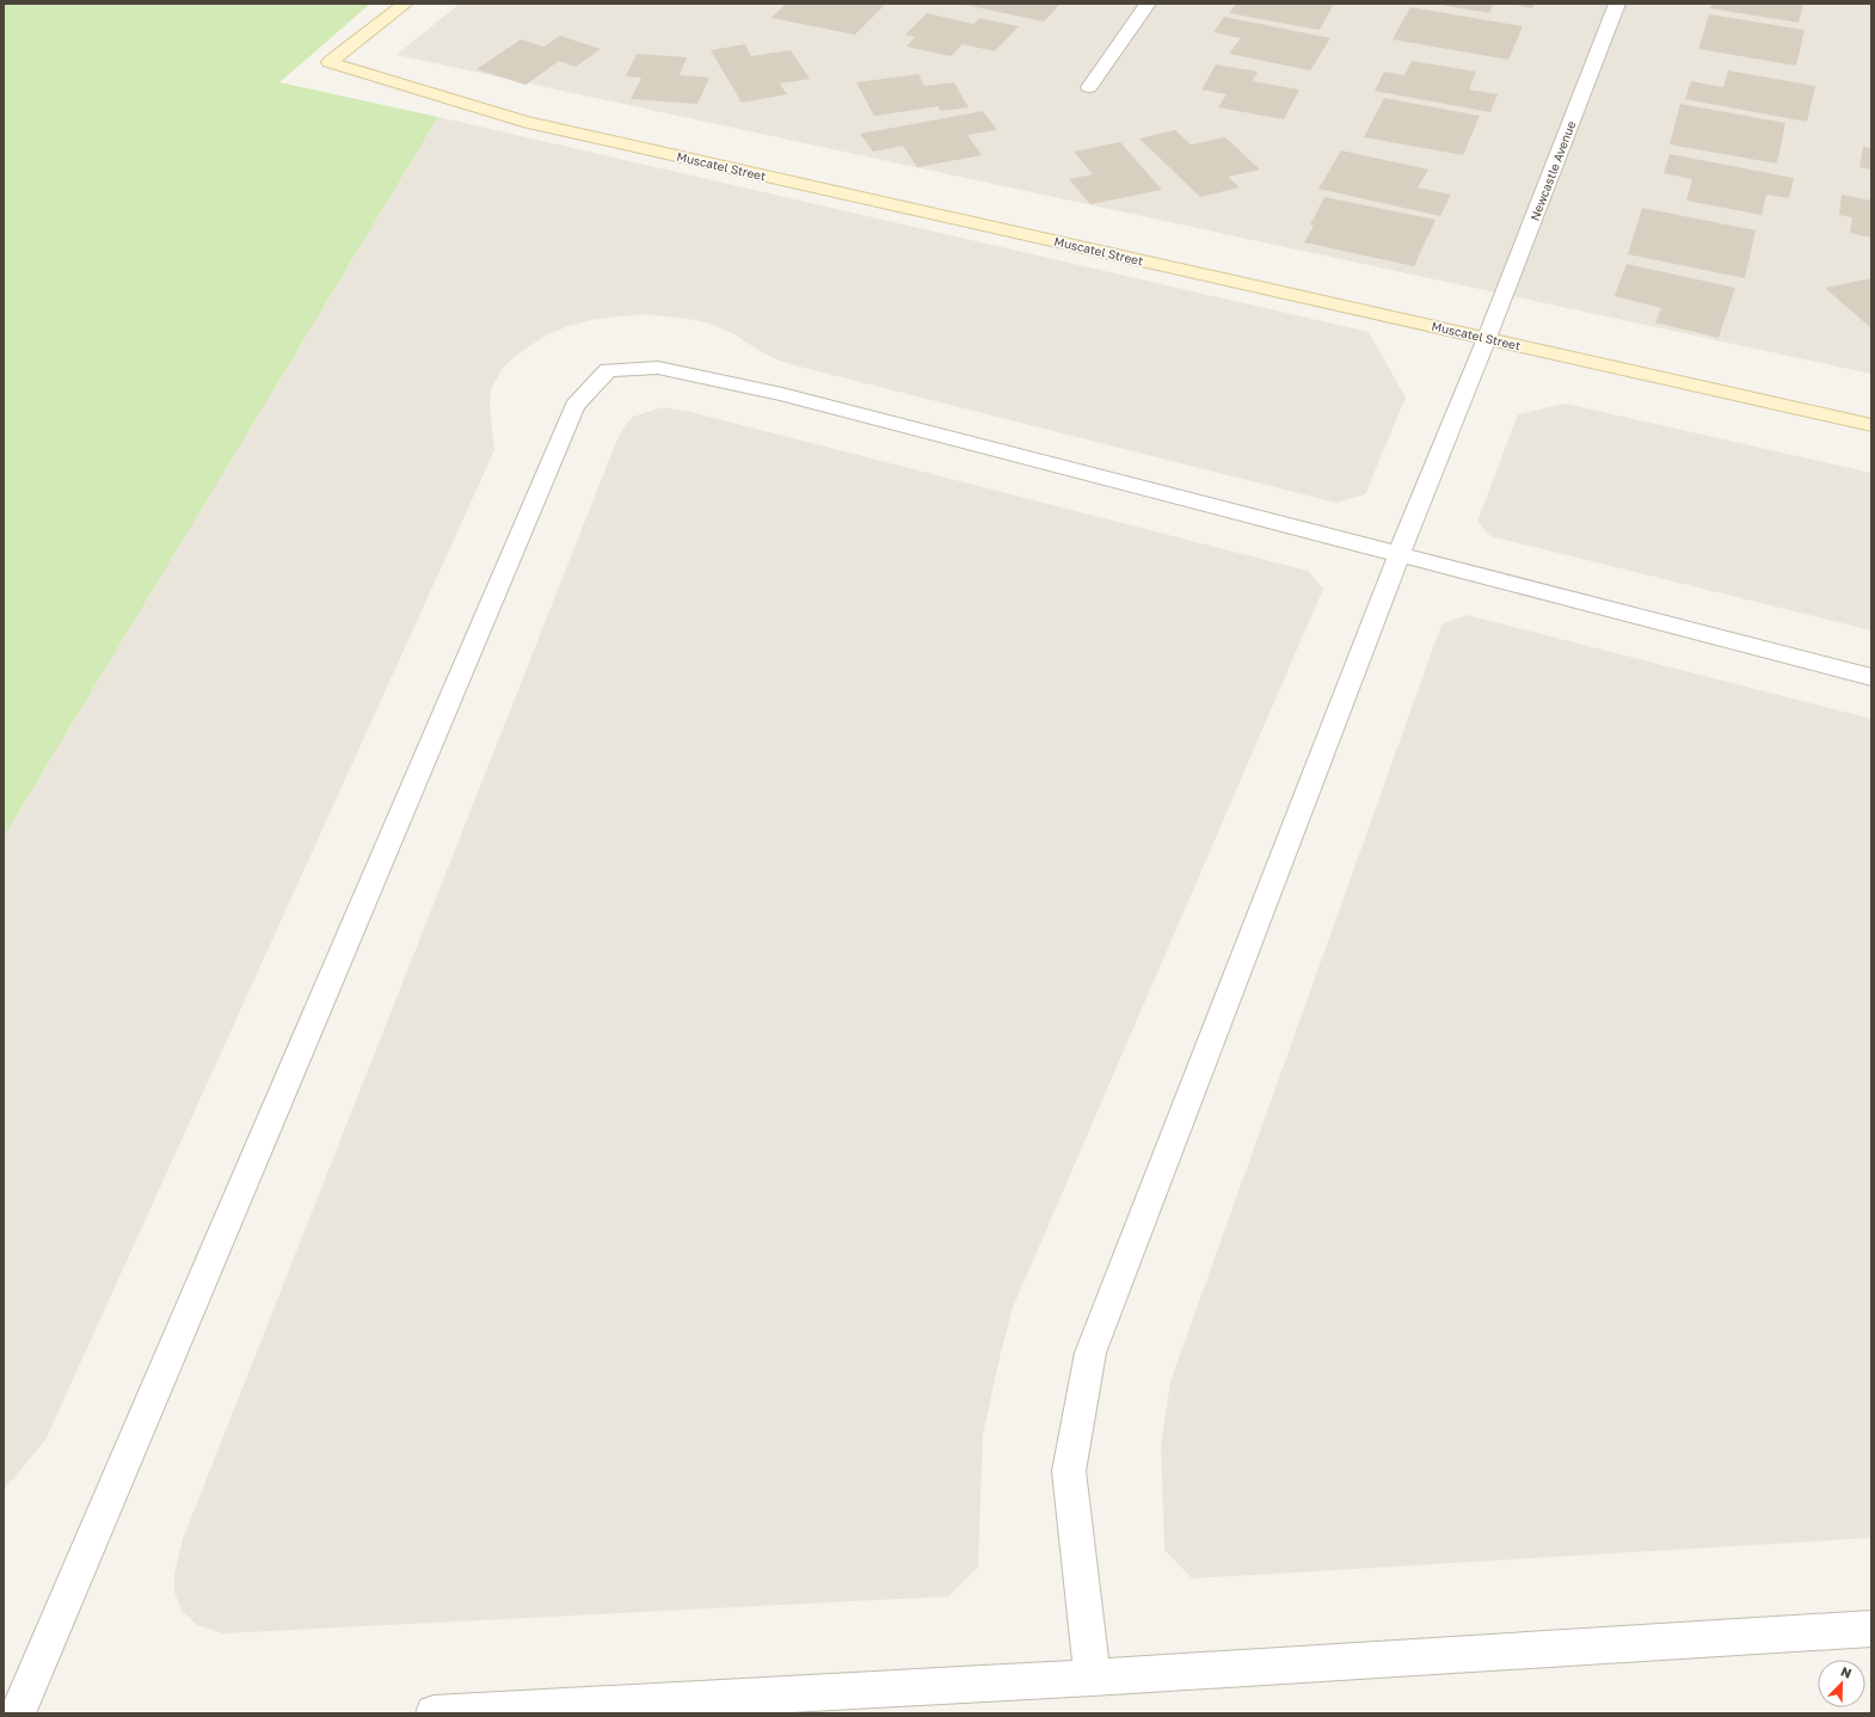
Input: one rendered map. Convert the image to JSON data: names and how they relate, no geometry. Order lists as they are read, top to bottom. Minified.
{"streets":{"street":["Muscatel Street","Newcastle Avenue"]},"crossings":[["Muscatel Street","Newcastle Avenue"]],"north":"top right"}
